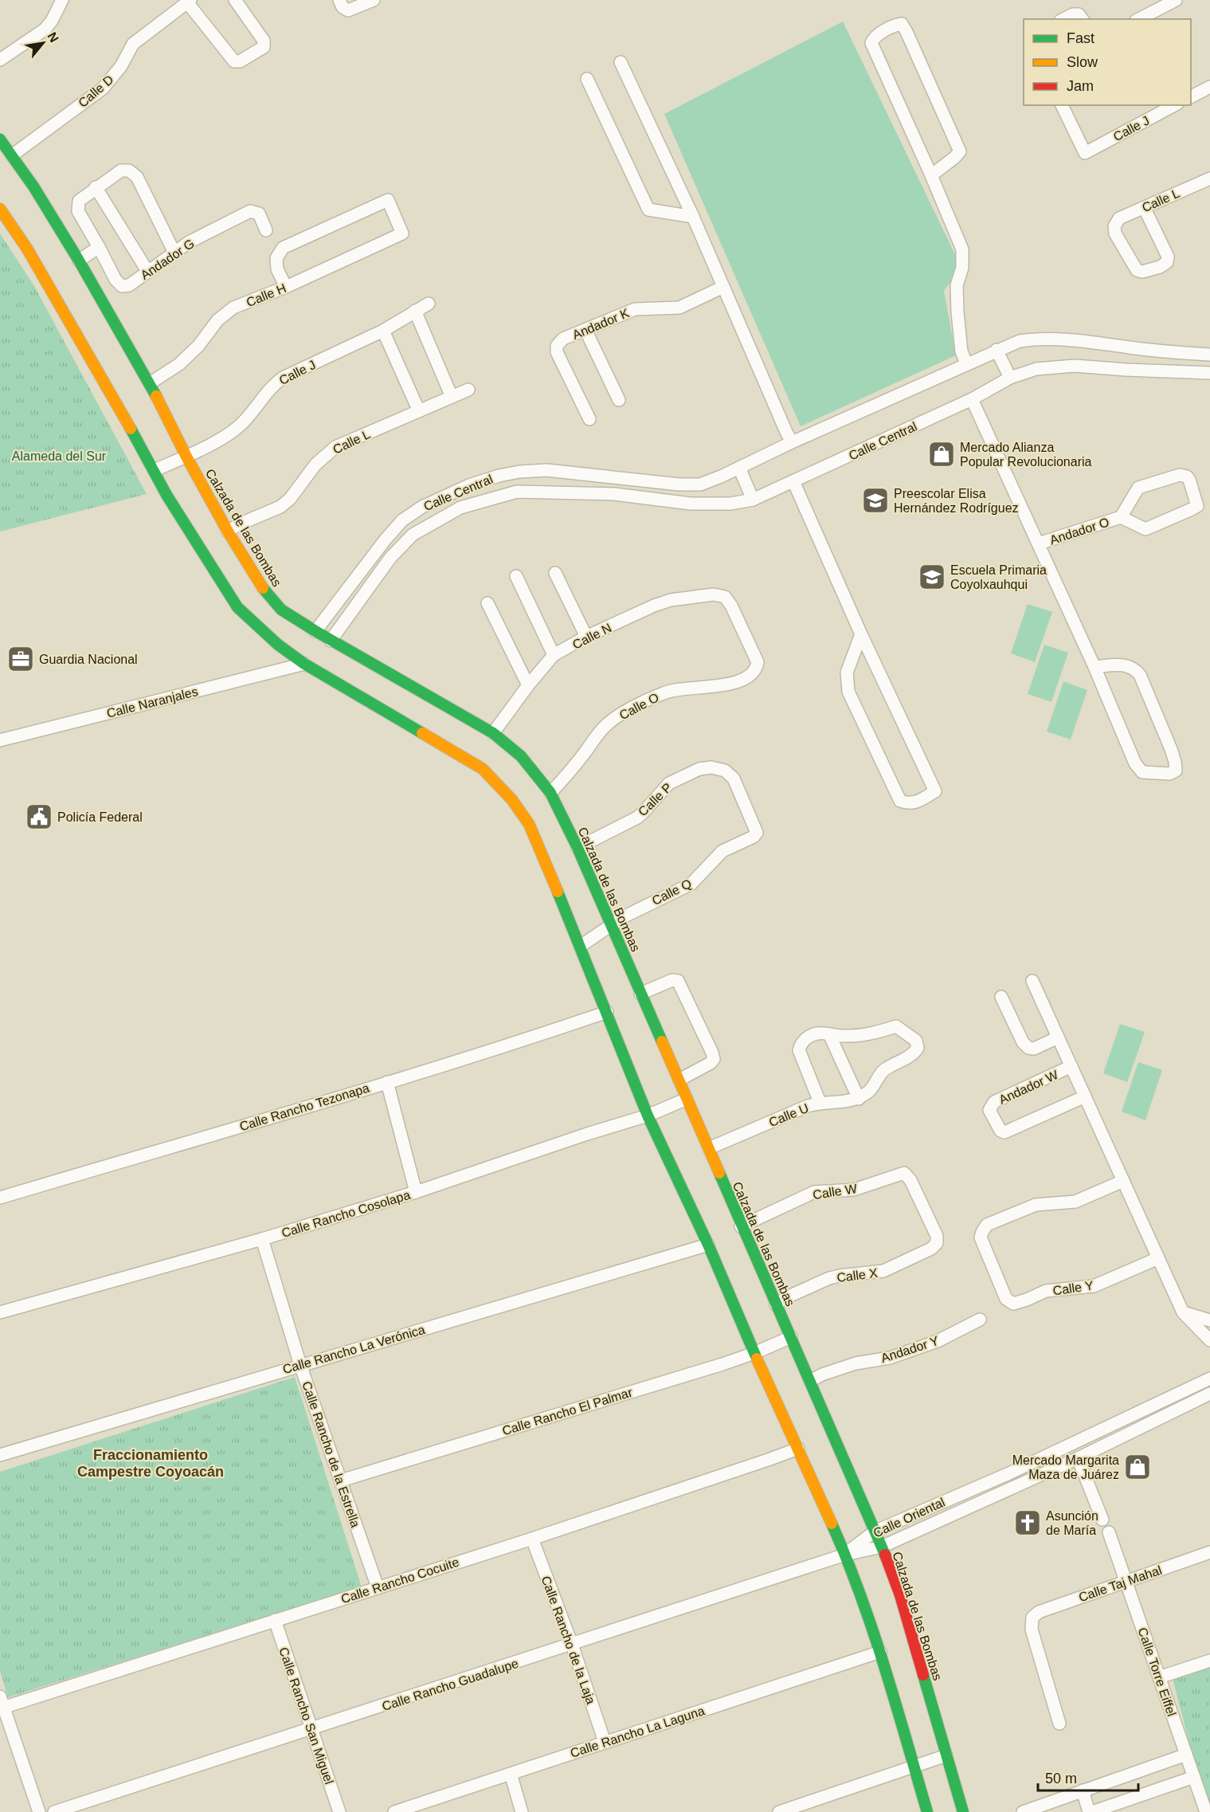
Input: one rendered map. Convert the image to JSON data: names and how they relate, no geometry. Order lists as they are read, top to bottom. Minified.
{"streets":{"main road":["Calzada de las Bombas"],"street":["Calle D","Calle J","Calle L","Andador G","Calle H","Andador K","Calle Central","Andador O","Calle N","Calle Naranjales","Calle O","Calle P","Calle Q","Andador W","Calle Rancho Tezonapa","Calle U","Calle W","Calle Rancho Cosolapa","Calle X","Calle Y","Calle Rancho La Verónica","Andador Y","Calle Rancho El Palmar","Calle Rancho de la Estrella","Calle Oriental","Calle Rancho Cocuite","Calle Taj Mahal","Calle Rancho de la Laja","Calle Torre Eiffel","Calle Rancho Guadalupe","Calle Rancho San Miguel","Calle Rancho La Laguna"]},"crossings":[["Calle D","Calzada de las Bombas"],["Calle J","Calzada de las Bombas"],["Calle L","Calzada de las Bombas"],["Calle H","Calzada de las Bombas"],["Calle Central","Calzada de las Bombas"],["Calzada de las Bombas","Calle N"],["Calzada de las Bombas","Calle O"],["Calzada de las Bombas","Calle P"],["Calzada de las Bombas","Calle Q"],["Calzada de las Bombas","Calle U"],["Calzada de las Bombas","Calle W"],["Calzada de las Bombas","Calle Rancho Cosolapa"],["Calzada de las Bombas","Calle X"],["Calzada de las Bombas","Andador Y"],["Calzada de las Bombas","Calle Rancho El Palmar"],["Calzada de las Bombas","Calle Oriental"],["Calle N","Calle O"],["Calle P","Calle Q"],["Calle W","Calle X"],["Calle Rancho Cosolapa","Calle Rancho de la Estrella"],["Calle Rancho La Verónica","Calle Rancho de la Estrella"],["Calle Rancho El Palmar","Calle Rancho de la Estrella"],["Calle Rancho de la Estrella","Calle Rancho Cocuite"],["Calle Oriental","Calle Rancho Guadalupe"],["Calle Rancho Cocuite","Calle Rancho de la Laja"],["Calle Rancho Cocuite","Calle Rancho San Miguel"],["Calle Taj Mahal","Calle Torre Eiffel"],["Calle Rancho de la Laja","Calle Rancho Guadalupe"],["Calle Rancho de la Laja","Calle Rancho La Laguna"],["Calle Rancho Guadalupe","Calle Rancho San Miguel"]],"districts":["Fraccionamiento Campestre Coyoacán"],"parks":["Alameda del Sur"],"places":{"shop":["Mercado Alianza Popular Revolucionaria","Mercado Margarita Maza de Juárez"],"school or university":["Preescolar Elisa Hernández Rodríguez","Escuela Primaria Coyolxauhqui"],"office":["Guardia Nacional"],"public building":["Policía Federal"],"church":["Asunción de María"]},"legend":["Fast","Slow","Jam"],"scale_bar":"50 m","north":"top right"}
